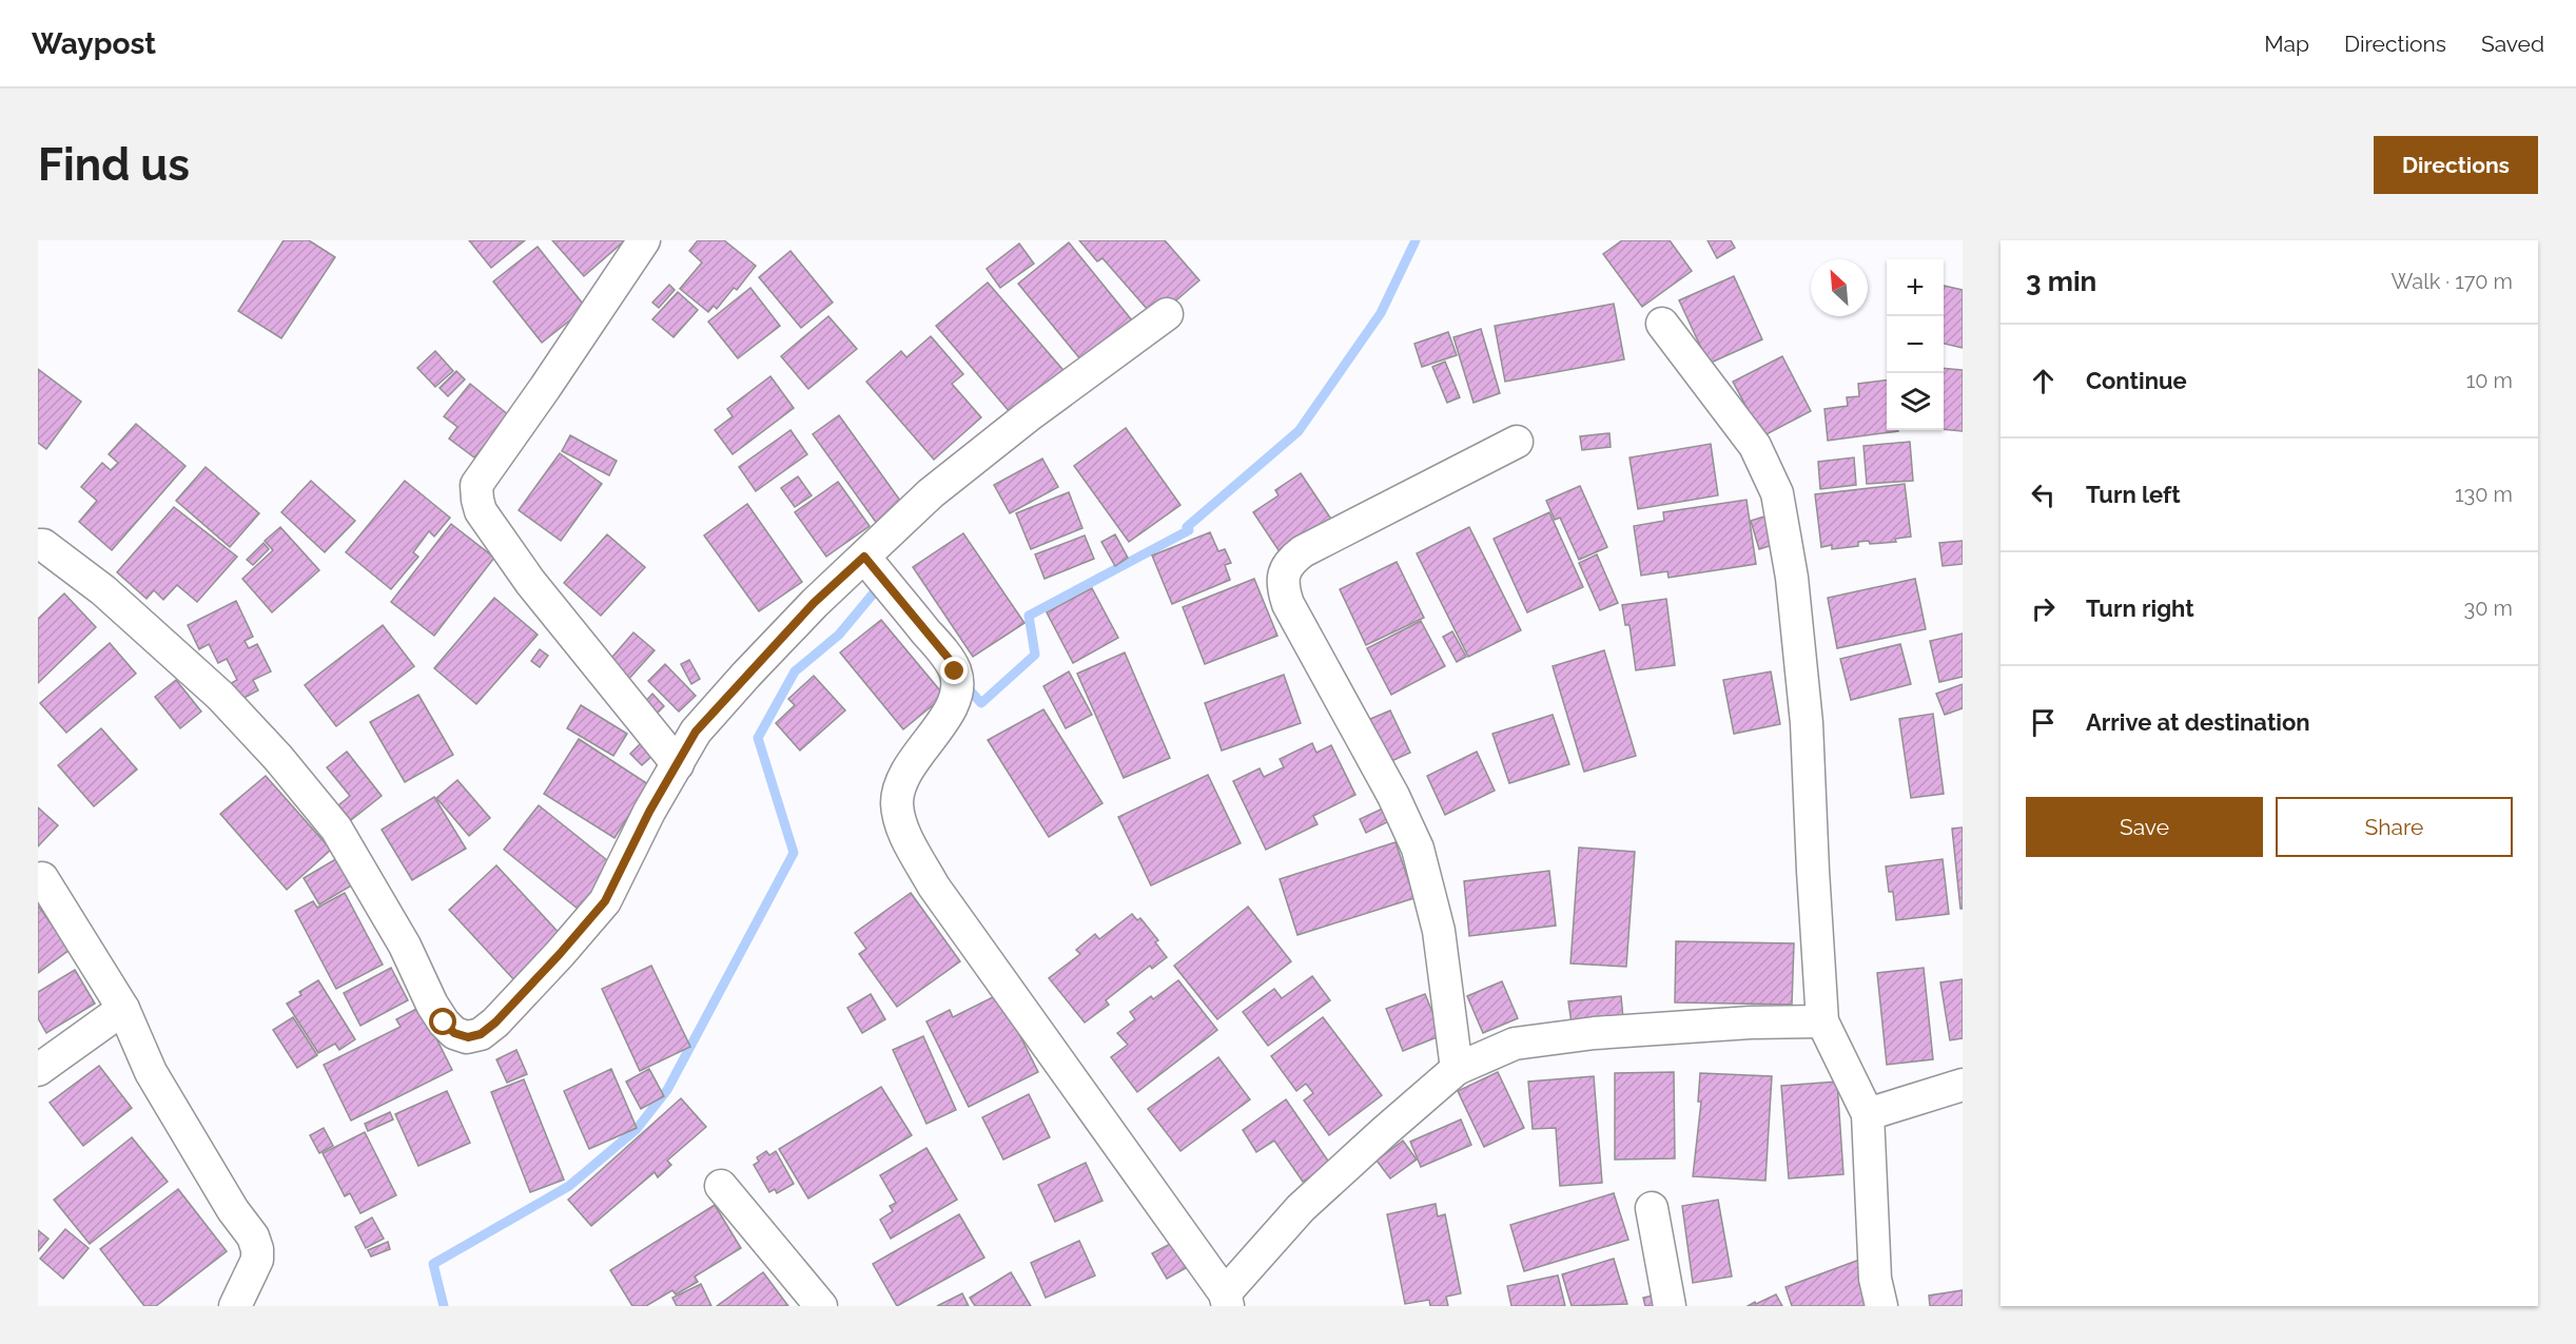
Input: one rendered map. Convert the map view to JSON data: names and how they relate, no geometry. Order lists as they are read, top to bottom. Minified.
{"north":"top left","page":{"header":"Waypost","nav":["Map","Directions","Saved"],"buttons":["Directions",["Save","Share"]],"title":"Find us","heading":["3 min","Walk · 170 m"],"map_buttons":["+","−"],"list":[["Continue","10 m"],["Turn left","130 m"],["Turn right","30 m"],"Arrive at destination"]}}
